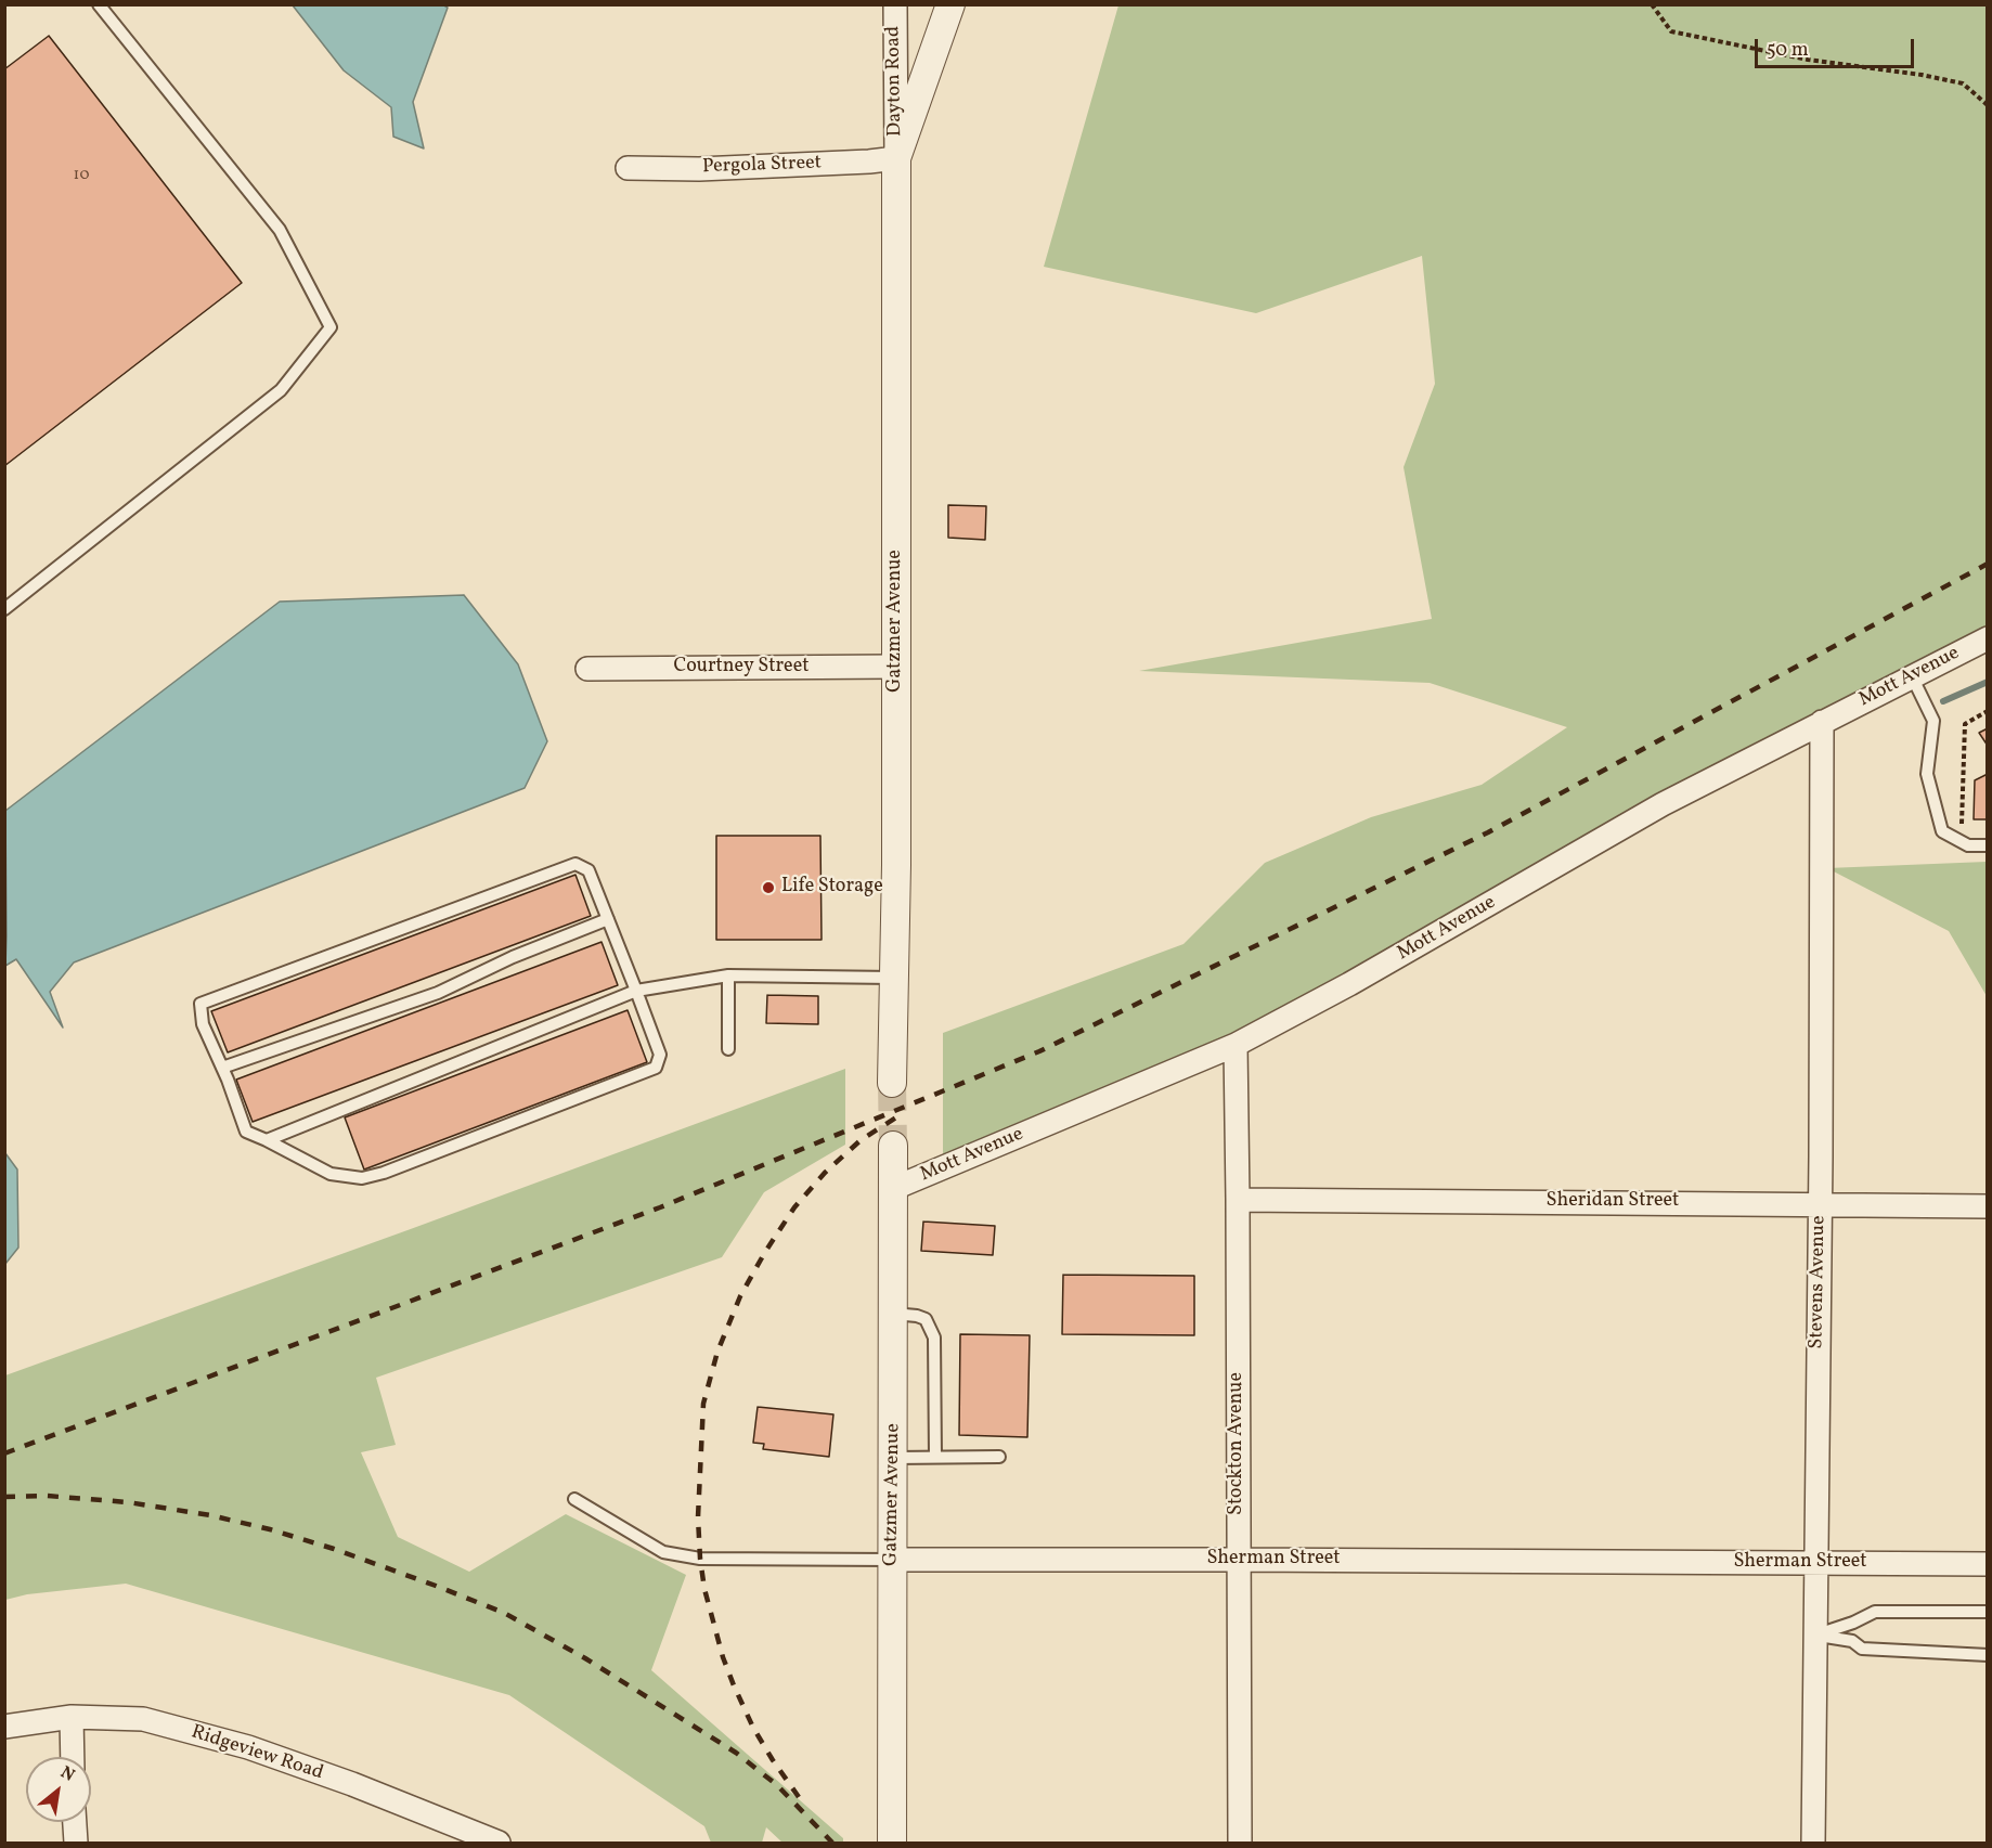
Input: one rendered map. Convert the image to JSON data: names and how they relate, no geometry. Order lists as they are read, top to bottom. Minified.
{"streets":{"street":["Dayton Road","Pergola Street","Gatzmer Avenue","Courtney Street","Mott Avenue","Sheridan Street","Stevens Avenue","Stockton Avenue","Sherman Street","Ridgeview Road"]},"crossings":[["Dayton Road","Pergola Street"],["Dayton Road","Gatzmer Avenue"],["Pergola Street","Gatzmer Avenue"],["Gatzmer Avenue","Courtney Street"],["Gatzmer Avenue","Mott Avenue"],["Gatzmer Avenue","Sherman Street"],["Mott Avenue","Stevens Avenue"],["Mott Avenue","Stockton Avenue"],["Sheridan Street","Stevens Avenue"],["Sheridan Street","Stockton Avenue"],["Stevens Avenue","Sherman Street"],["Stockton Avenue","Sherman Street"]],"places":["Life Storage"],"house_numbers":["10"],"scale_bar":"50 m","north":"top right"}
